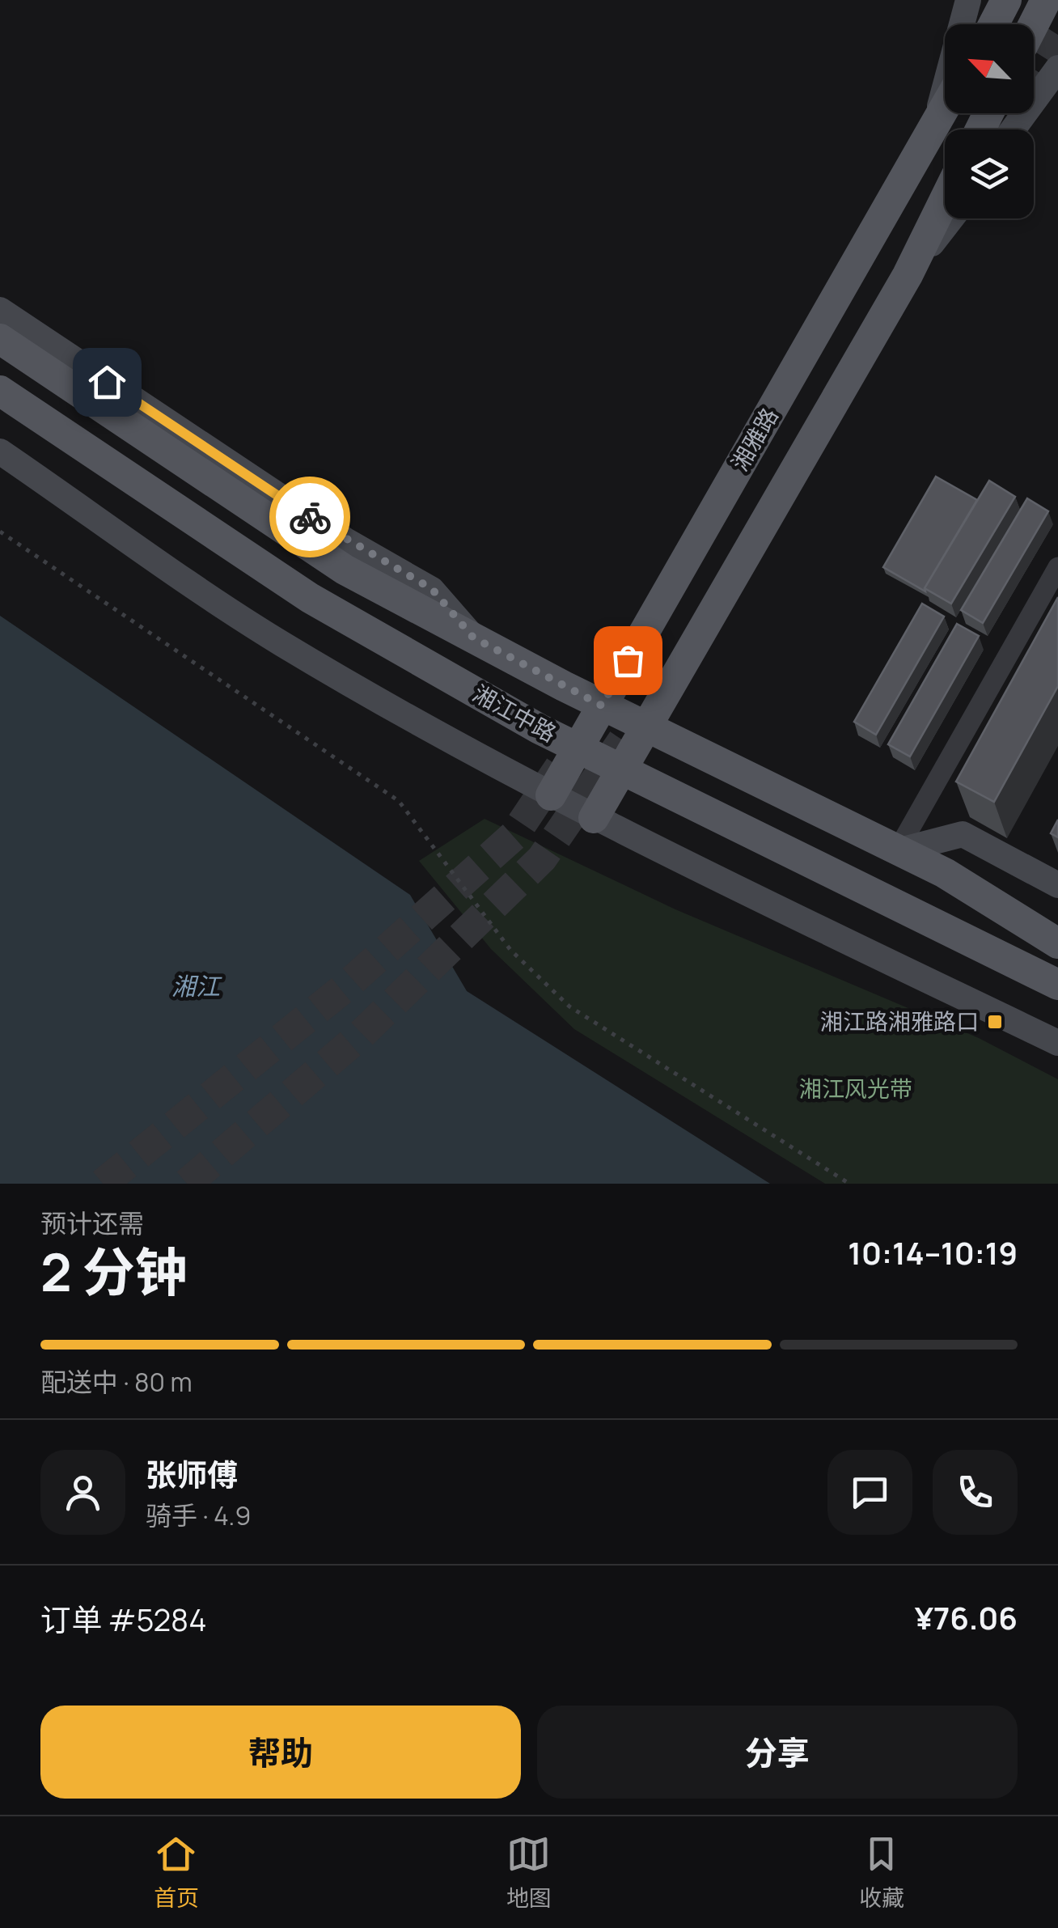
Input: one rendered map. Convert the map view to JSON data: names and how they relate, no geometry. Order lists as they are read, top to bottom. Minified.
{"streets":{"main road":["湘雅路","湘江中路"]},"crossings":[["湘雅路","湘江中路"]],"water":["湘江"],"parks":["湘江风光带"],"places":{"transit":["湘江路湘雅路口"]},"north":"top left","page":{"heading":["2 分钟","预计还需","10:14–10:19"],"panel":["张师傅","骑手 · 4.9","订单 #5284","¥76.06"],"bar":"配送中 · 80 m","buttons":["帮助","分享"],"tabs":["首页","地图","收藏"]}}
